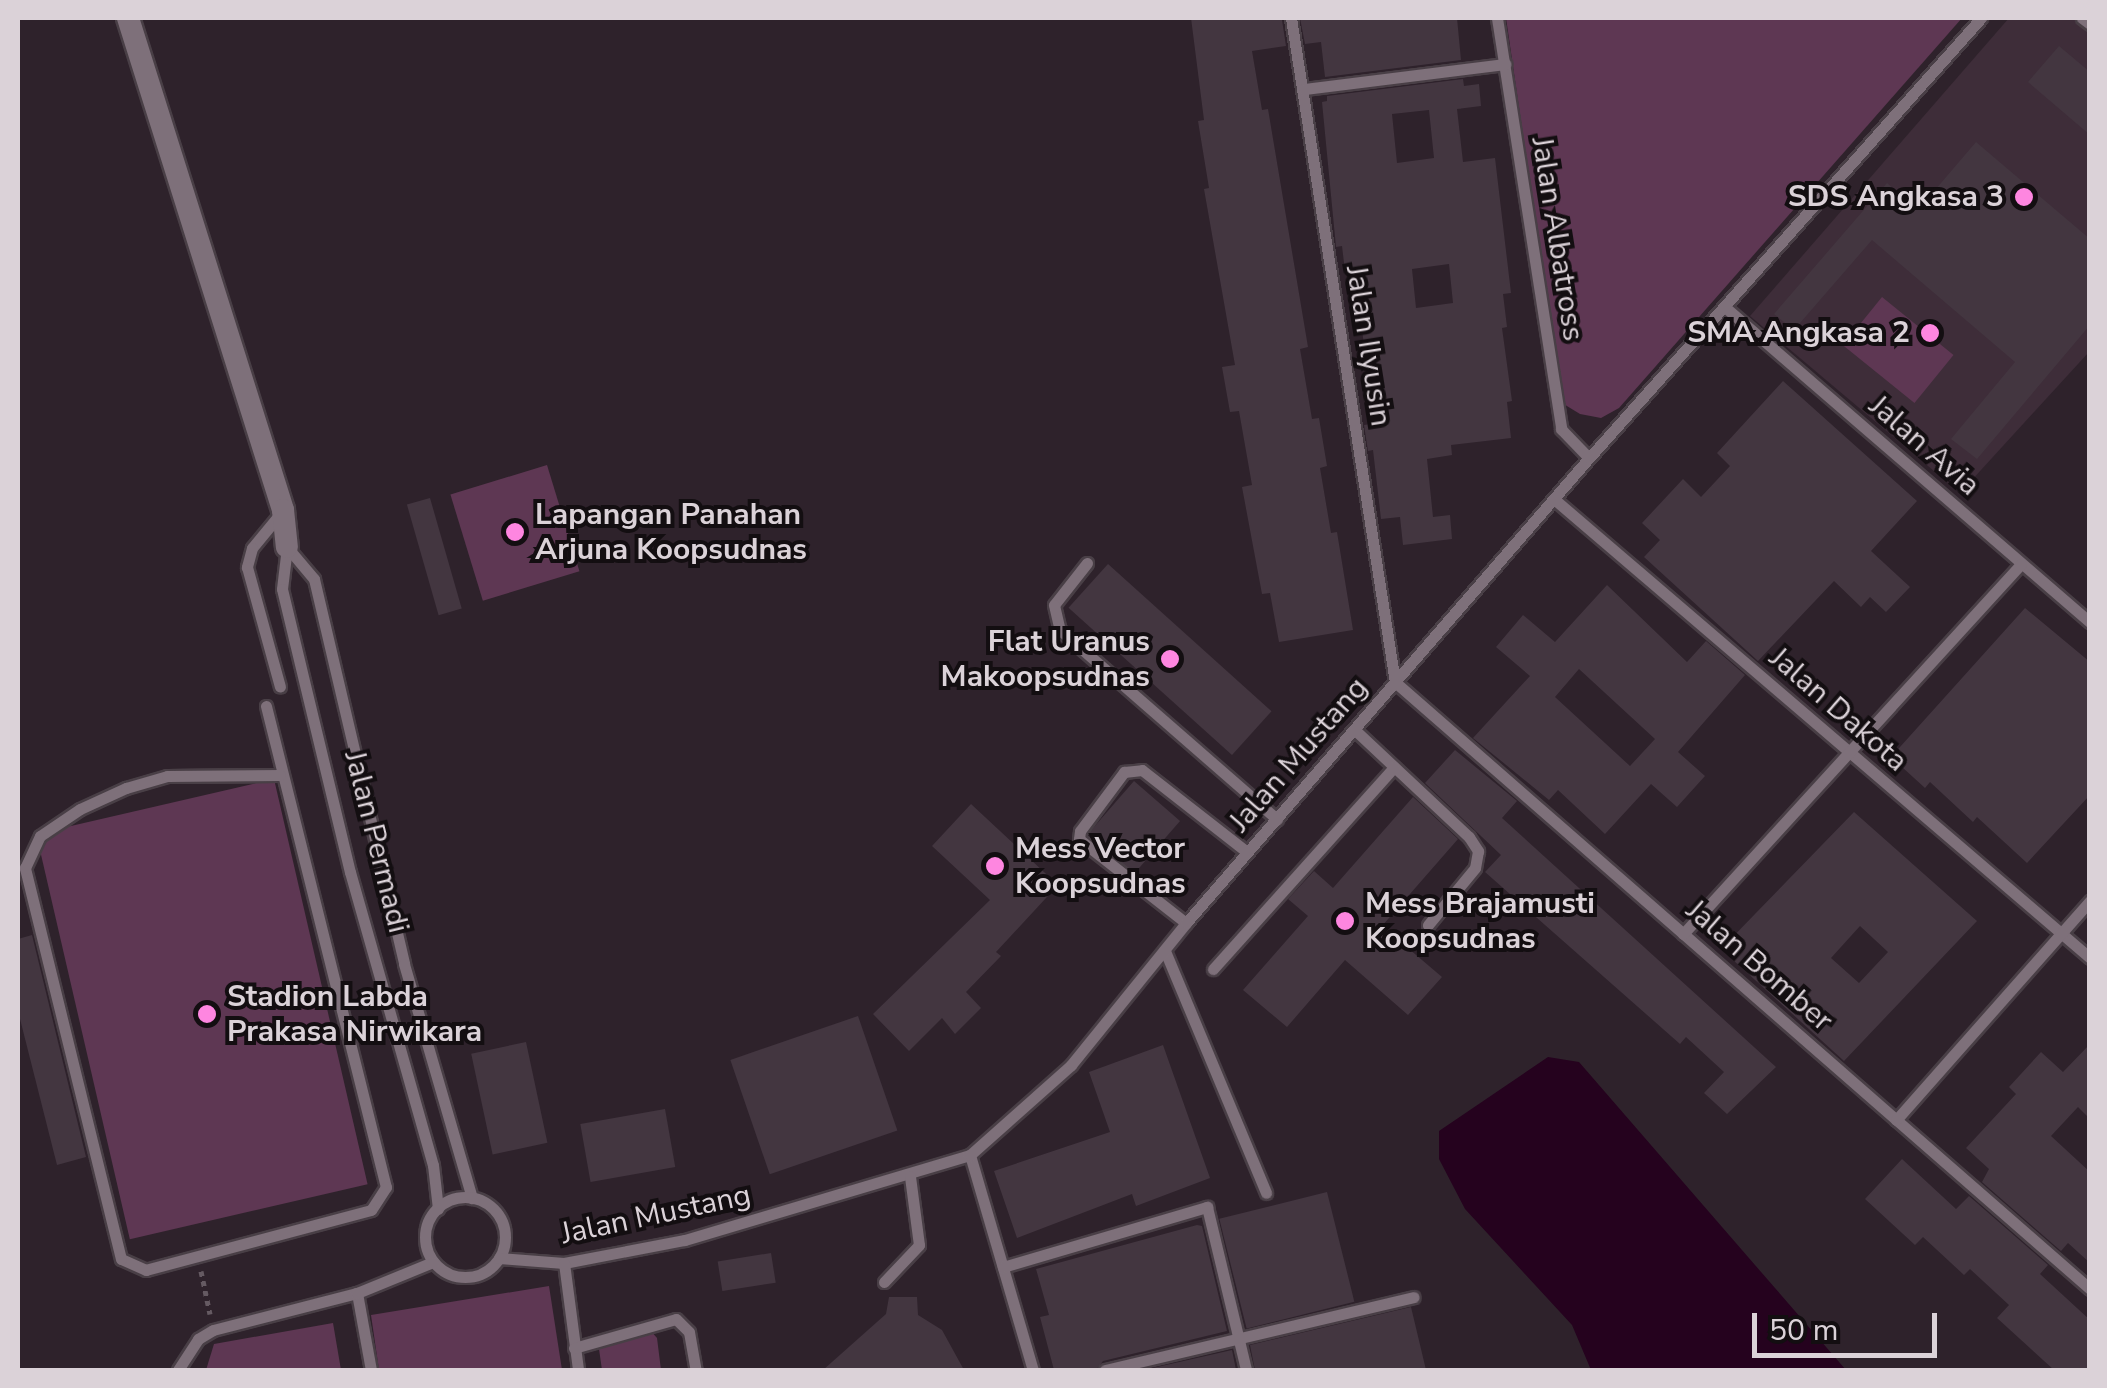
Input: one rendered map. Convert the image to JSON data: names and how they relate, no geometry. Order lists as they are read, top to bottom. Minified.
{"streets":{"street":["Jalan Permadi"],"lane":["Jalan Albatross","Jalan Ilyusin","Jalan Avia","Jalan Dakota","Jalan Mustang","Jalan Bomber"]},"crossings":[["Jalan Albatross","Jalan Mustang"],["Jalan Ilyusin","Jalan Mustang"],["Jalan Ilyusin","Jalan Bomber"],["Jalan Avia","Jalan Mustang"],["Jalan Dakota","Jalan Mustang"],["Jalan Mustang","Jalan Permadi"],["Jalan Mustang","Jalan Bomber"]],"places":["SDS Angkasa 3","SMA Angkasa 2","Lapangan Panahan Arjuna Koopsudnas","Flat Uranus Makoopsudnas","Mess Vector Koopsudnas","Mess Brajamusti Koopsudnas","Stadion Labda Prakasa Nirwikara"],"scale_bar":"50 m"}
